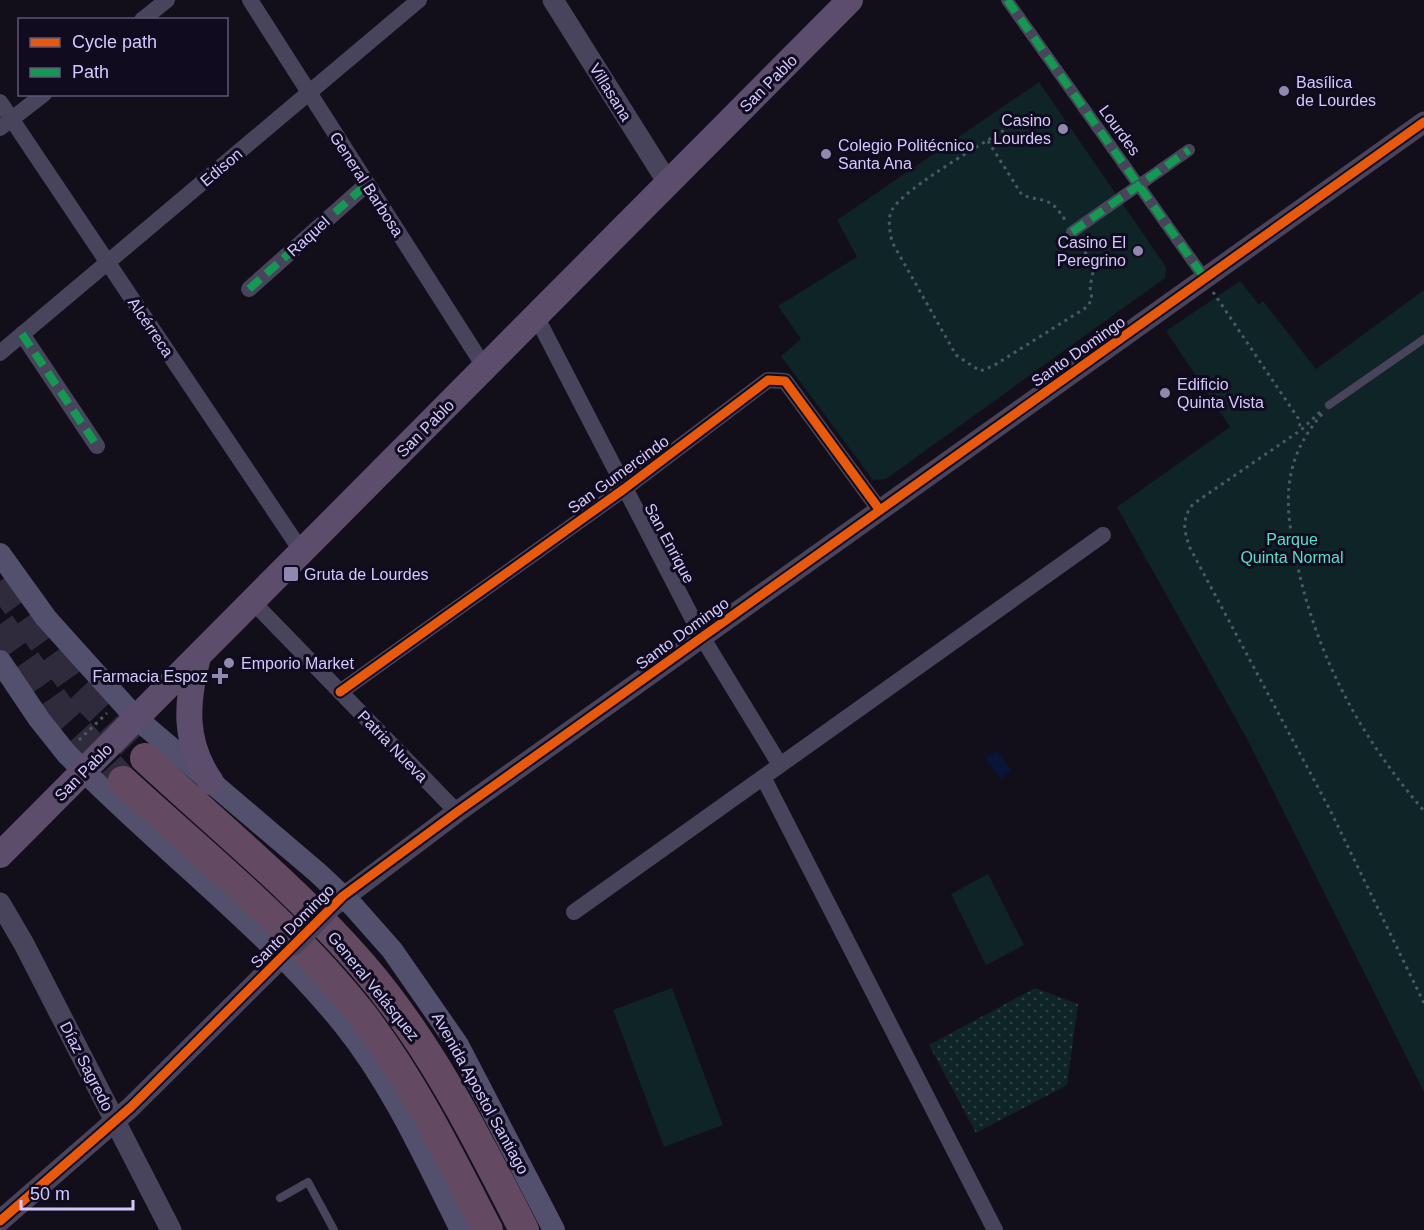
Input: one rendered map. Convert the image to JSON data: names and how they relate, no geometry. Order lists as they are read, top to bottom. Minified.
{"streets":{"highway":["General Velásquez"],"main road":["San Pablo","Avenida Apostol Santiago"],"street":["Villasana","Lourdes","Edison","General Barbosa","Raquel","Alcérreca","Santo Domingo","San Gumercindo","San Enrique","Patria Nueva","Díaz Sagredo"]},"crossings":[["San Pablo","Villasana"],["San Pablo","General Barbosa"],["San Pablo","Alcérreca"],["San Pablo","San Enrique"],["San Pablo","Patria Nueva"],["San Pablo","Avenida Apostol Santiago"],["Lourdes","Santo Domingo"],["Edison","General Barbosa"],["Edison","Alcérreca"],["General Barbosa","Raquel"],["Santo Domingo","San Gumercindo"],["Santo Domingo","San Enrique"],["Santo Domingo","Patria Nueva"],["Santo Domingo","Díaz Sagredo"],["Santo Domingo","Avenida Apostol Santiago"],["San Gumercindo","San Enrique"],["San Gumercindo","Patria Nueva"]],"parks":["Parque Quinta Normal"],"places":{"other":["Basílica de Lourdes","Casino Lourdes","Colegio Politécnico Santa Ana","Casino El Peregrino","Edificio Quinta Vista","Emporio Market"],"transit":["Gruta de Lourdes"],"health":["Farmacia Espoz"]},"legend":["Cycle path","Path"],"scale_bar":"50 m"}
